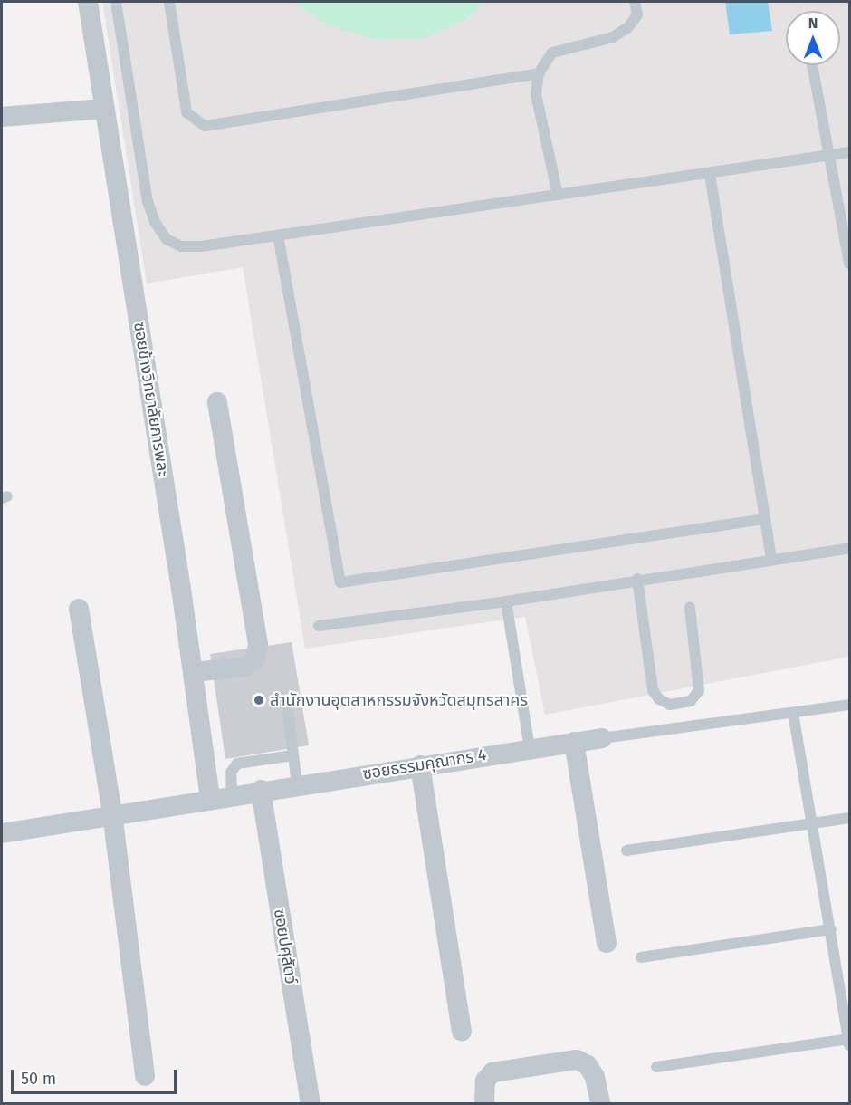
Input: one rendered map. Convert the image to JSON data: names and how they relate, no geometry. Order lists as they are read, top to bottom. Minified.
{"streets":{"street":["ซอยข้างวิทยาลัยการพละ","ซอยธรรมคุณากร 4","ซอยปศุสัตว์"]},"crossings":[["ซอยข้างวิทยาลัยการพละ","ซอยธรรมคุณากร 4"],["ซอยธรรมคุณากร 4","ซอยปศุสัตว์"]],"places":["สำนักงานอุตสาหกรรมจังหวัดสมุทรสาคร"],"scale_bar":"50 m","north":"top"}
